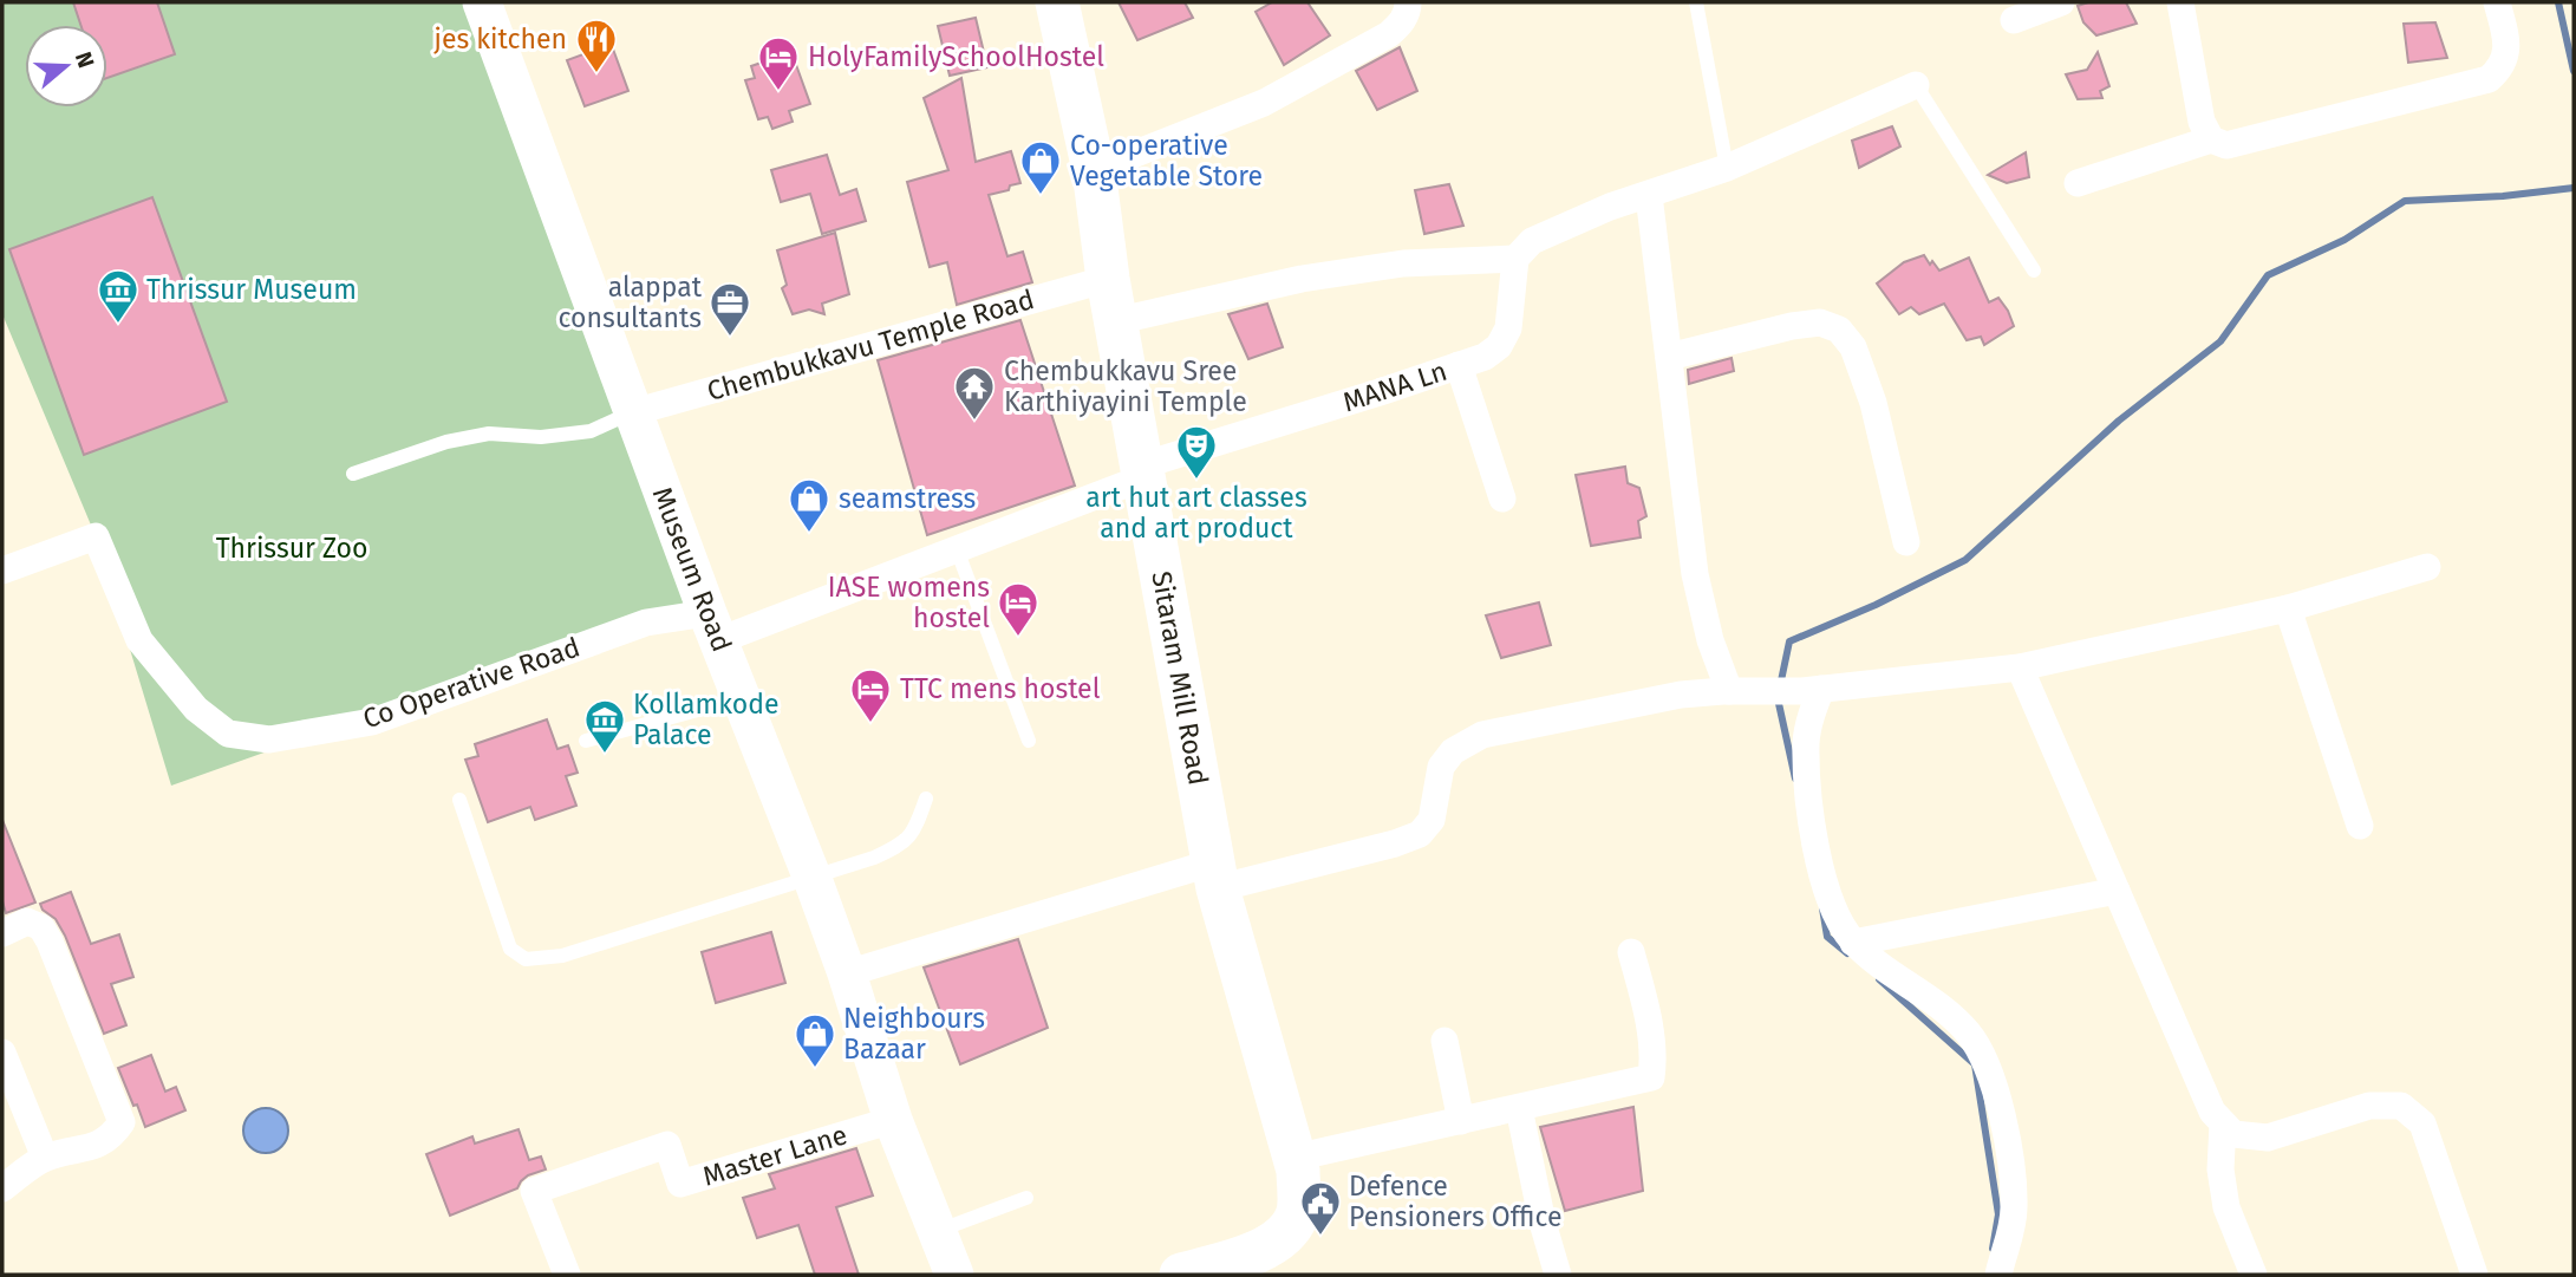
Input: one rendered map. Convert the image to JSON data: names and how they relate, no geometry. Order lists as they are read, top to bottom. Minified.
{"streets":{"main road":["Museum Road","Sitaram Mill Road"],"street":["Chembukkavu Temple Road","MANA Ln","Co Operative Road","Master Lane"]},"crossings":[["Chembukkavu Temple Road","Museum Road"],["Chembukkavu Temple Road","Sitaram Mill Road"],["MANA Ln","Museum Road"],["MANA Ln","Sitaram Mill Road"],["MANA Ln","Co Operative Road"],["Museum Road","Co Operative Road"],["Museum Road","Master Lane"]],"parks":["Thrissur Zoo"],"places":{"restaurant":["jes kitchen"],"hotel":["HolyFamilySchoolHostel","IASE womens hostel","TTC mens hostel"],"shop":["Co-operative Vegetable Store","seamstress","Neighbours Bazaar"],"museum":["Thrissur Museum","Kollamkode Palace"],"office":["alappat consultants"],"temple":["Chembukkavu Sree Karthiyayini Temple"],"theatre":["art hut art classes and art product"],"public building":["Defence Pensioners Office"]},"north":"right"}
